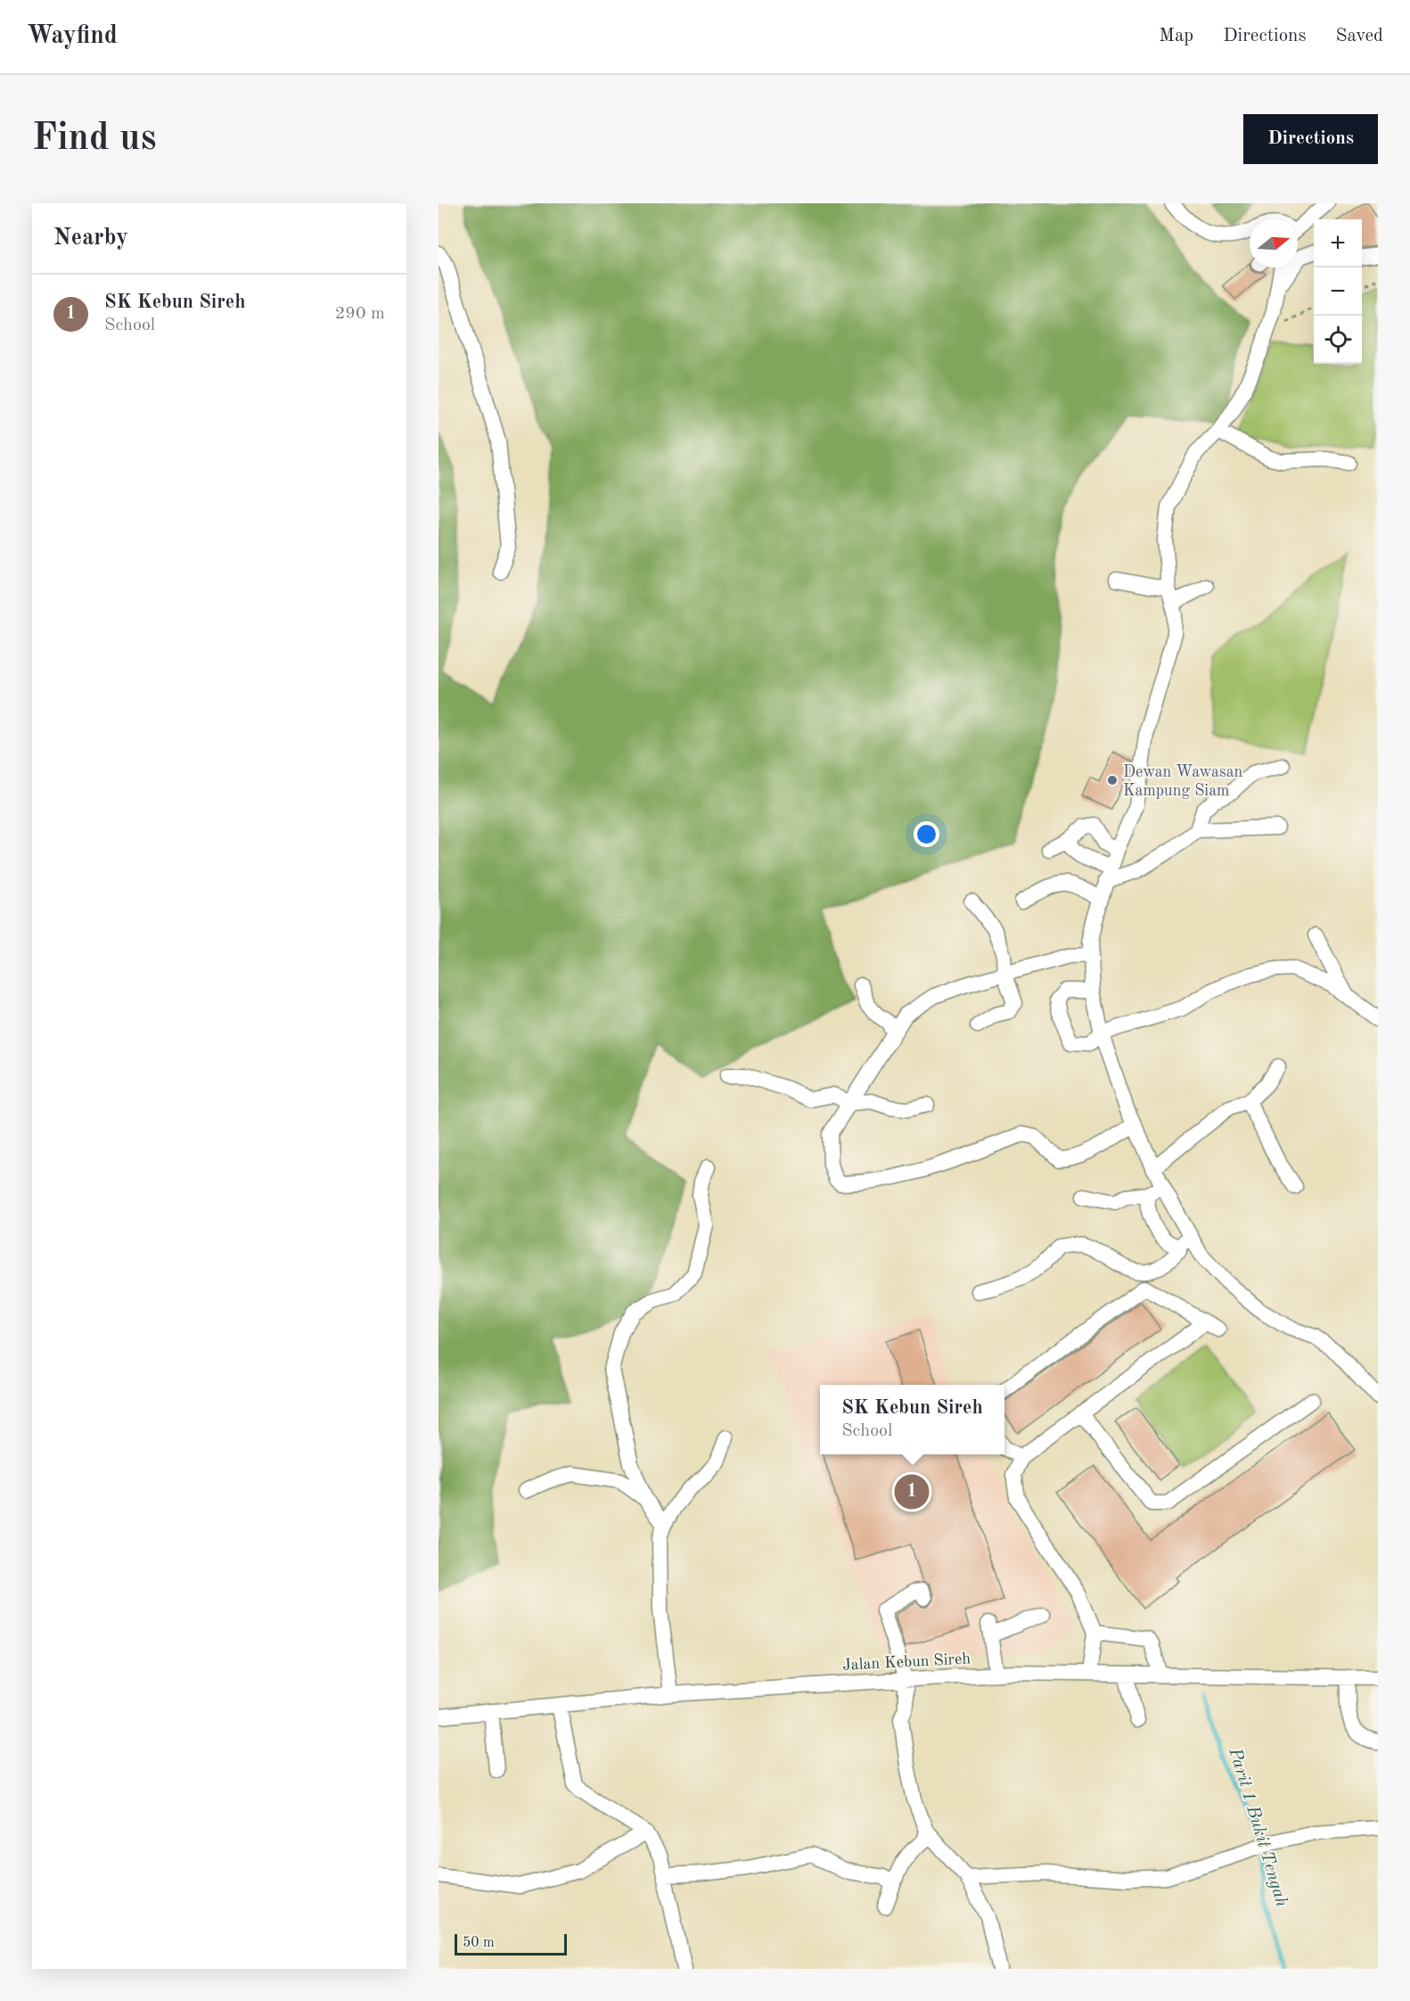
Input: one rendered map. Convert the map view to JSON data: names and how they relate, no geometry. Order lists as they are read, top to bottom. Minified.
{"streets":{"street":["Jalan Kebun Sireh"]},"water":["Parit 1 Bukit Tengah"],"places":["Dewan Wawasan Kampung Siam"],"scale_bar":"50 m","north":"right","page":{"header":"Wayfind","nav":["Map","Directions","Saved"],"buttons":"Directions","title":"Find us","heading":"Nearby","map_buttons":["+","−"],"list":[{"mark":"1","name":"SK Kebun Sireh","note":"School","value":"290 m"}],"popup":["SK Kebun Sireh","School"],"pins":"1","scale":"50 m"}}
